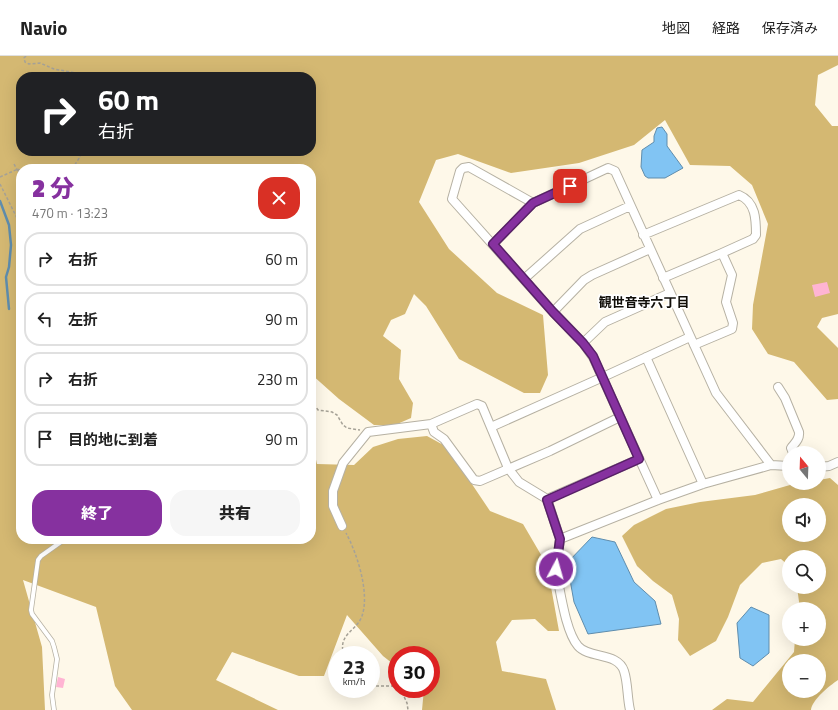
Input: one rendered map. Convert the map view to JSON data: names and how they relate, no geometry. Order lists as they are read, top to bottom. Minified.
{"districts":["観世音寺六丁目"],"north":"top","page":{"header":"Navio","nav":["地図","経路","保存済み"],"turn":["60 m","右折"],"heading":["2 分","470 m · 13:23"],"list":[{"name":"右折","value":"60 m"},{"name":"左折","value":"90 m"},{"name":"右折","value":"230 m"},{"name":"目的地に到着","value":"90 m"}],"map_buttons":["+","−"],"buttons":["終了","共有"],"speed":"23 km/h","limit":"30"}}
